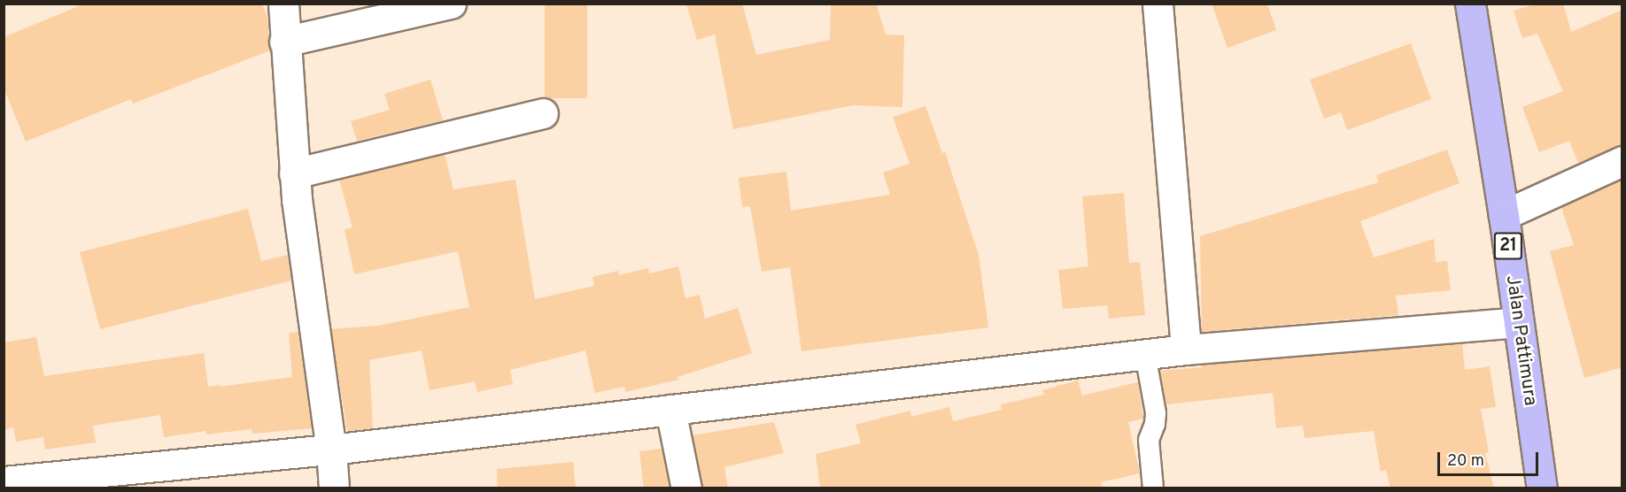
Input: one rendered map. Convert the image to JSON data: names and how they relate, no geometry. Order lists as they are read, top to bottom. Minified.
{"streets":{"highway":["21","Jalan Pattimura"]},"scale_bar":"20 m"}
